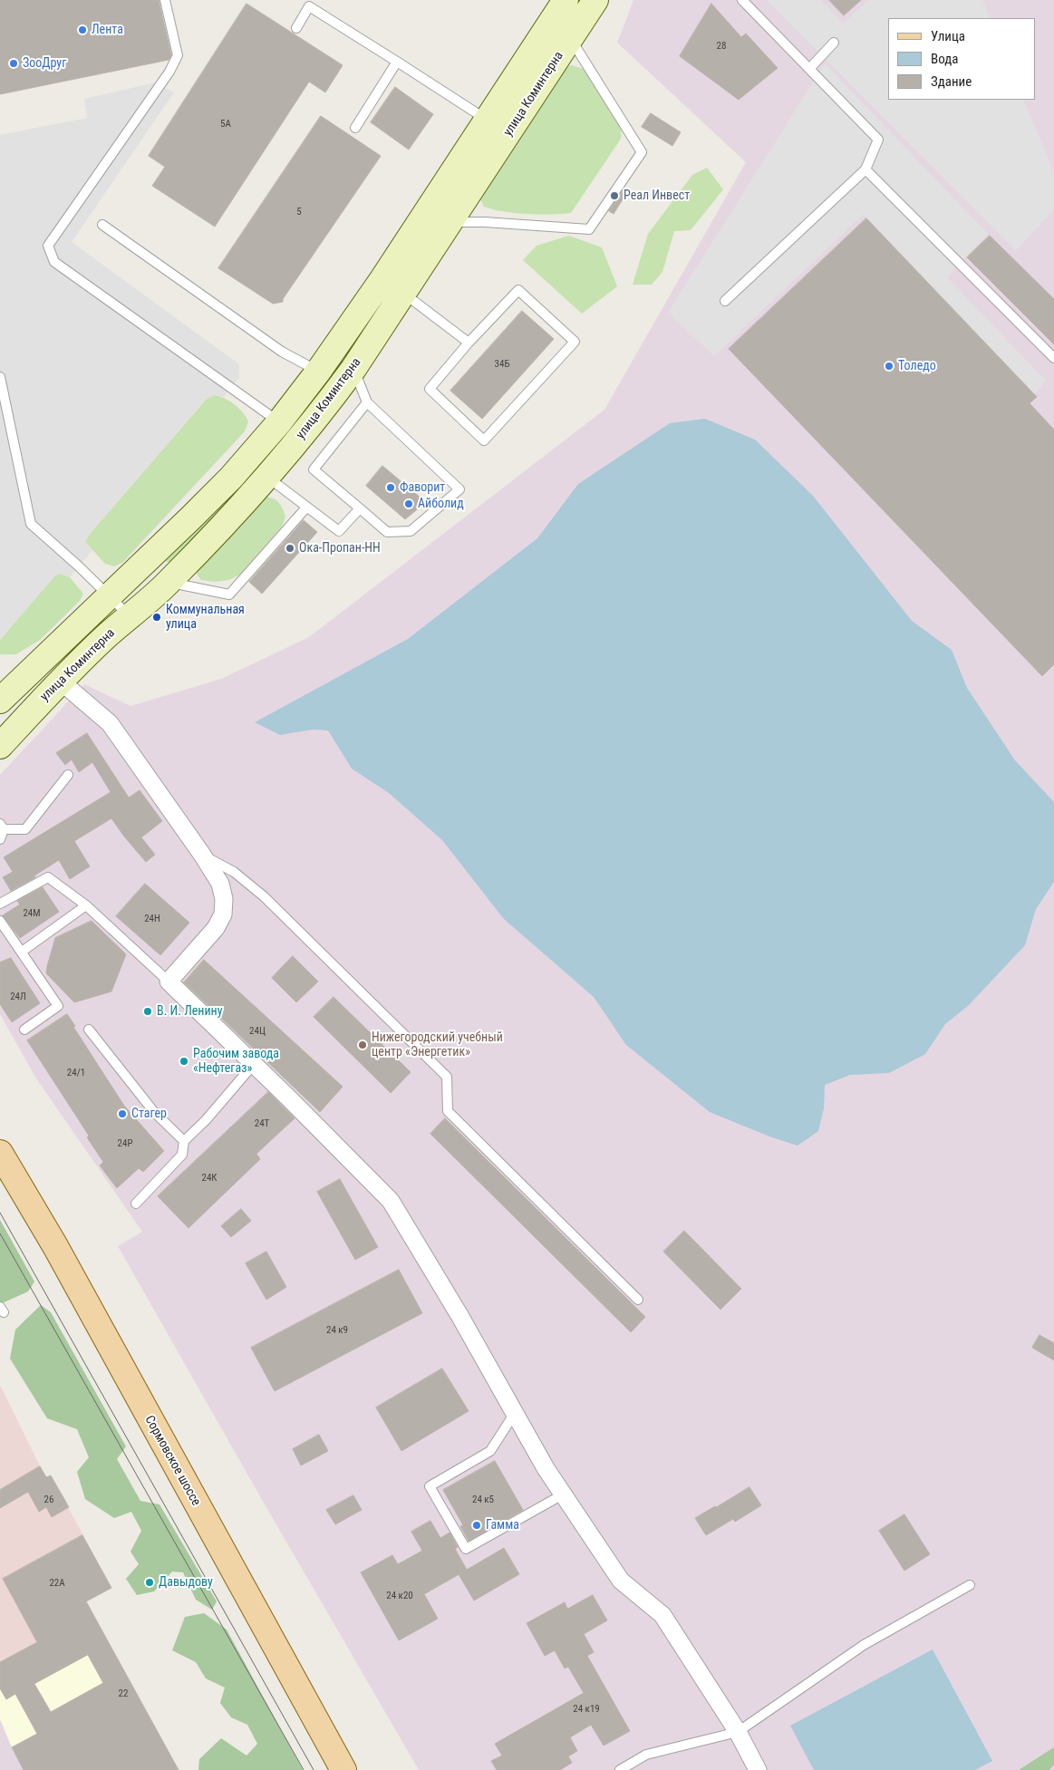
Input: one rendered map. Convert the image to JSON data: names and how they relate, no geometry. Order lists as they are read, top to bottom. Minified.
{"streets":{"main road":["улица Коминтерна","Сормовское шоссе"]},"places":["Лента","ЗооДруг","Реал Инвест","Толедо","Фаворит","Айболид","Ока-Пропан-НН","Коммунальная улица","В. И. Ленину","Нижегородский учебный центр «Энергетик»","Рабочим завода «Нефтегаз»","Стагер","Гамма","Давыдову"],"house_numbers":["28","5А","5","34Б","24М","24Н","24Л","24Ц","24/1","24Т","24Р","24К","24 к9","26","24 к5","22А","24 к20","22","24 к19"],"legend":["Улица","Вода","Здание"]}
